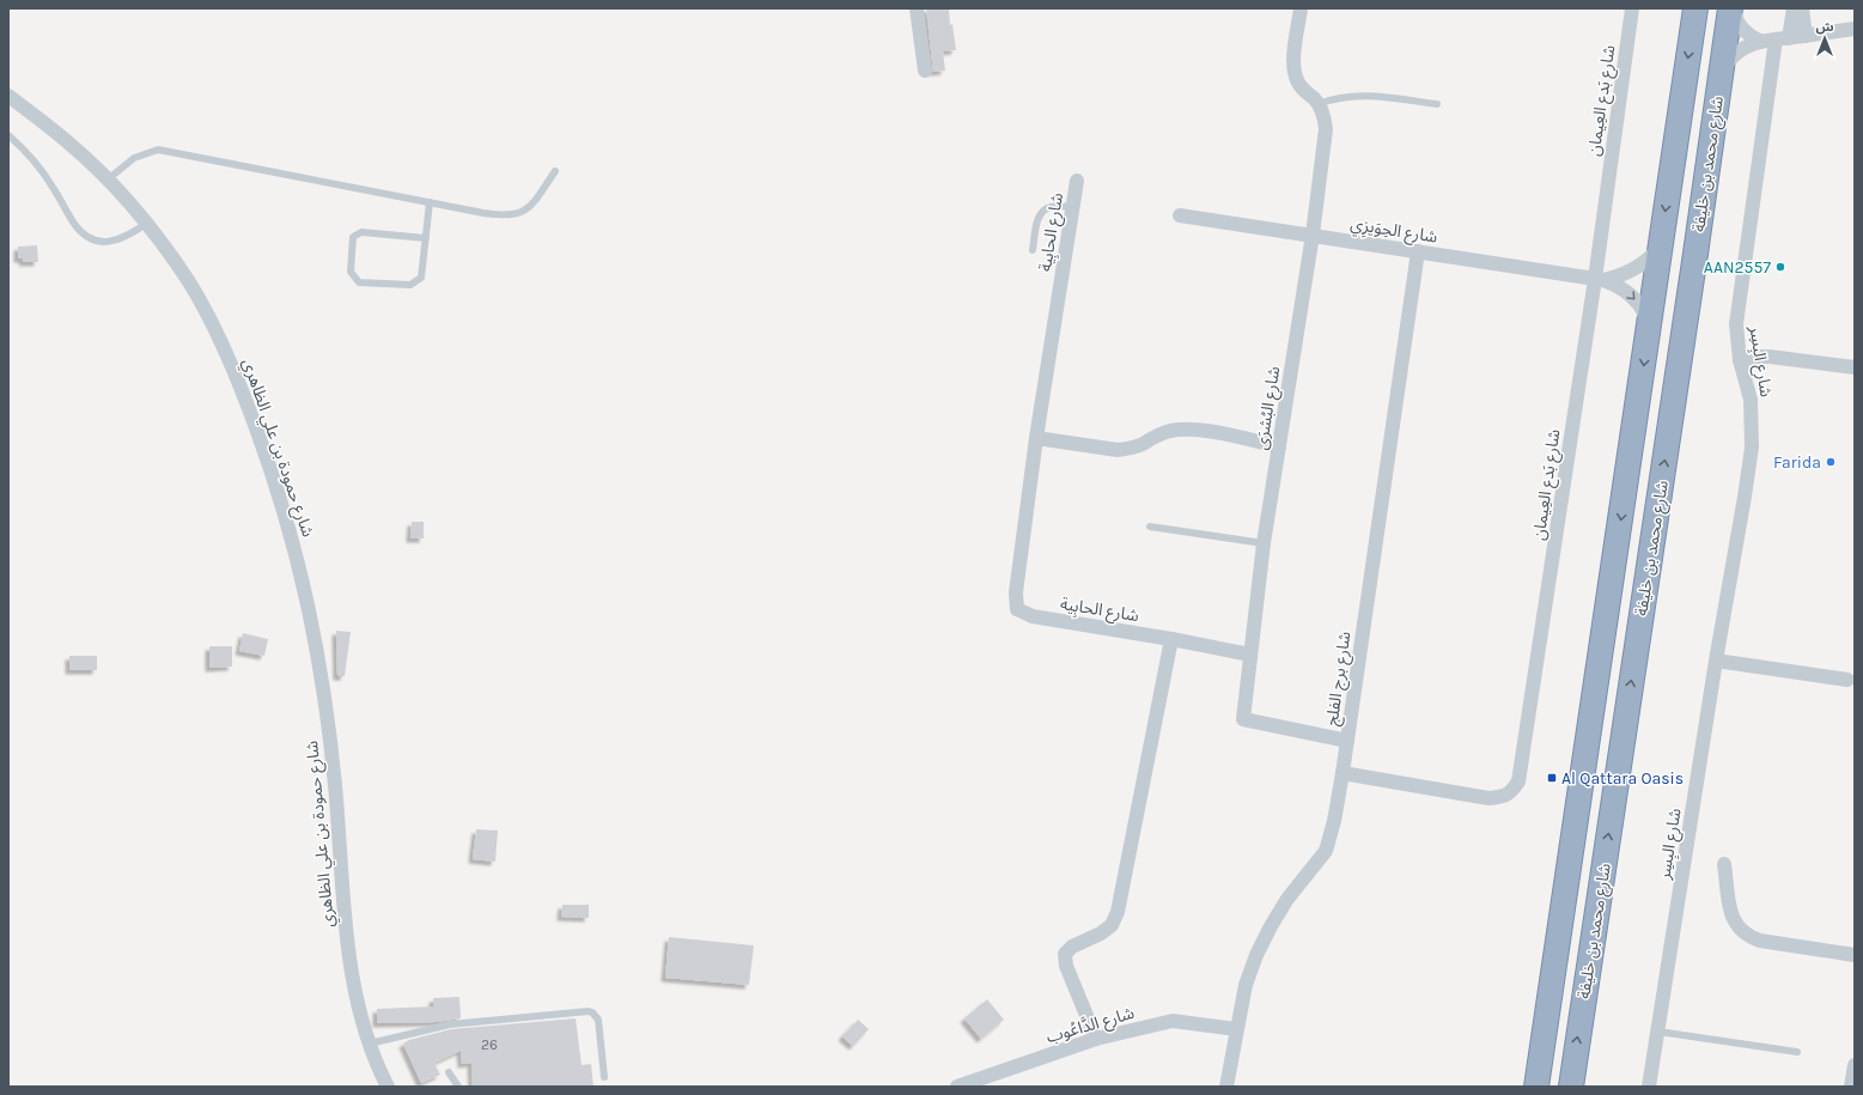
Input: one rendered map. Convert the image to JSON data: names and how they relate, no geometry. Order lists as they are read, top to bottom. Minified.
{"streets":{"highway":["شارع محمد بن خليفة"],"street":["شارع بَدع العِيمان","شارع الحِوَيزِي","شارع الحابِية","شارع البِسِر","شارع البُشرَى","شارع حمودة بن علي الظاهري","شارع برج الفلج","شارع الدَّاعُوب"]},"crossings":[["شارع بَدع العِيمان","شارع الحِوَيزِي"],["شارع بَدع العِيمان","شارع برج الفلج"],["شارع محمد بن خليفة","شارع الحِوَيزِي"],["شارع الحِوَيزِي","شارع البُشرَى"],["شارع الحِوَيزِي","شارع برج الفلج"],["شارع البُشرَى","شارع برج الفلج"],["شارع برج الفلج","شارع الدَّاعُوب"]],"places":{"other":["AAN2557","Farida"],"transit":["Al Qattara Oasis"]},"house_numbers":["26"],"north":"top"}
